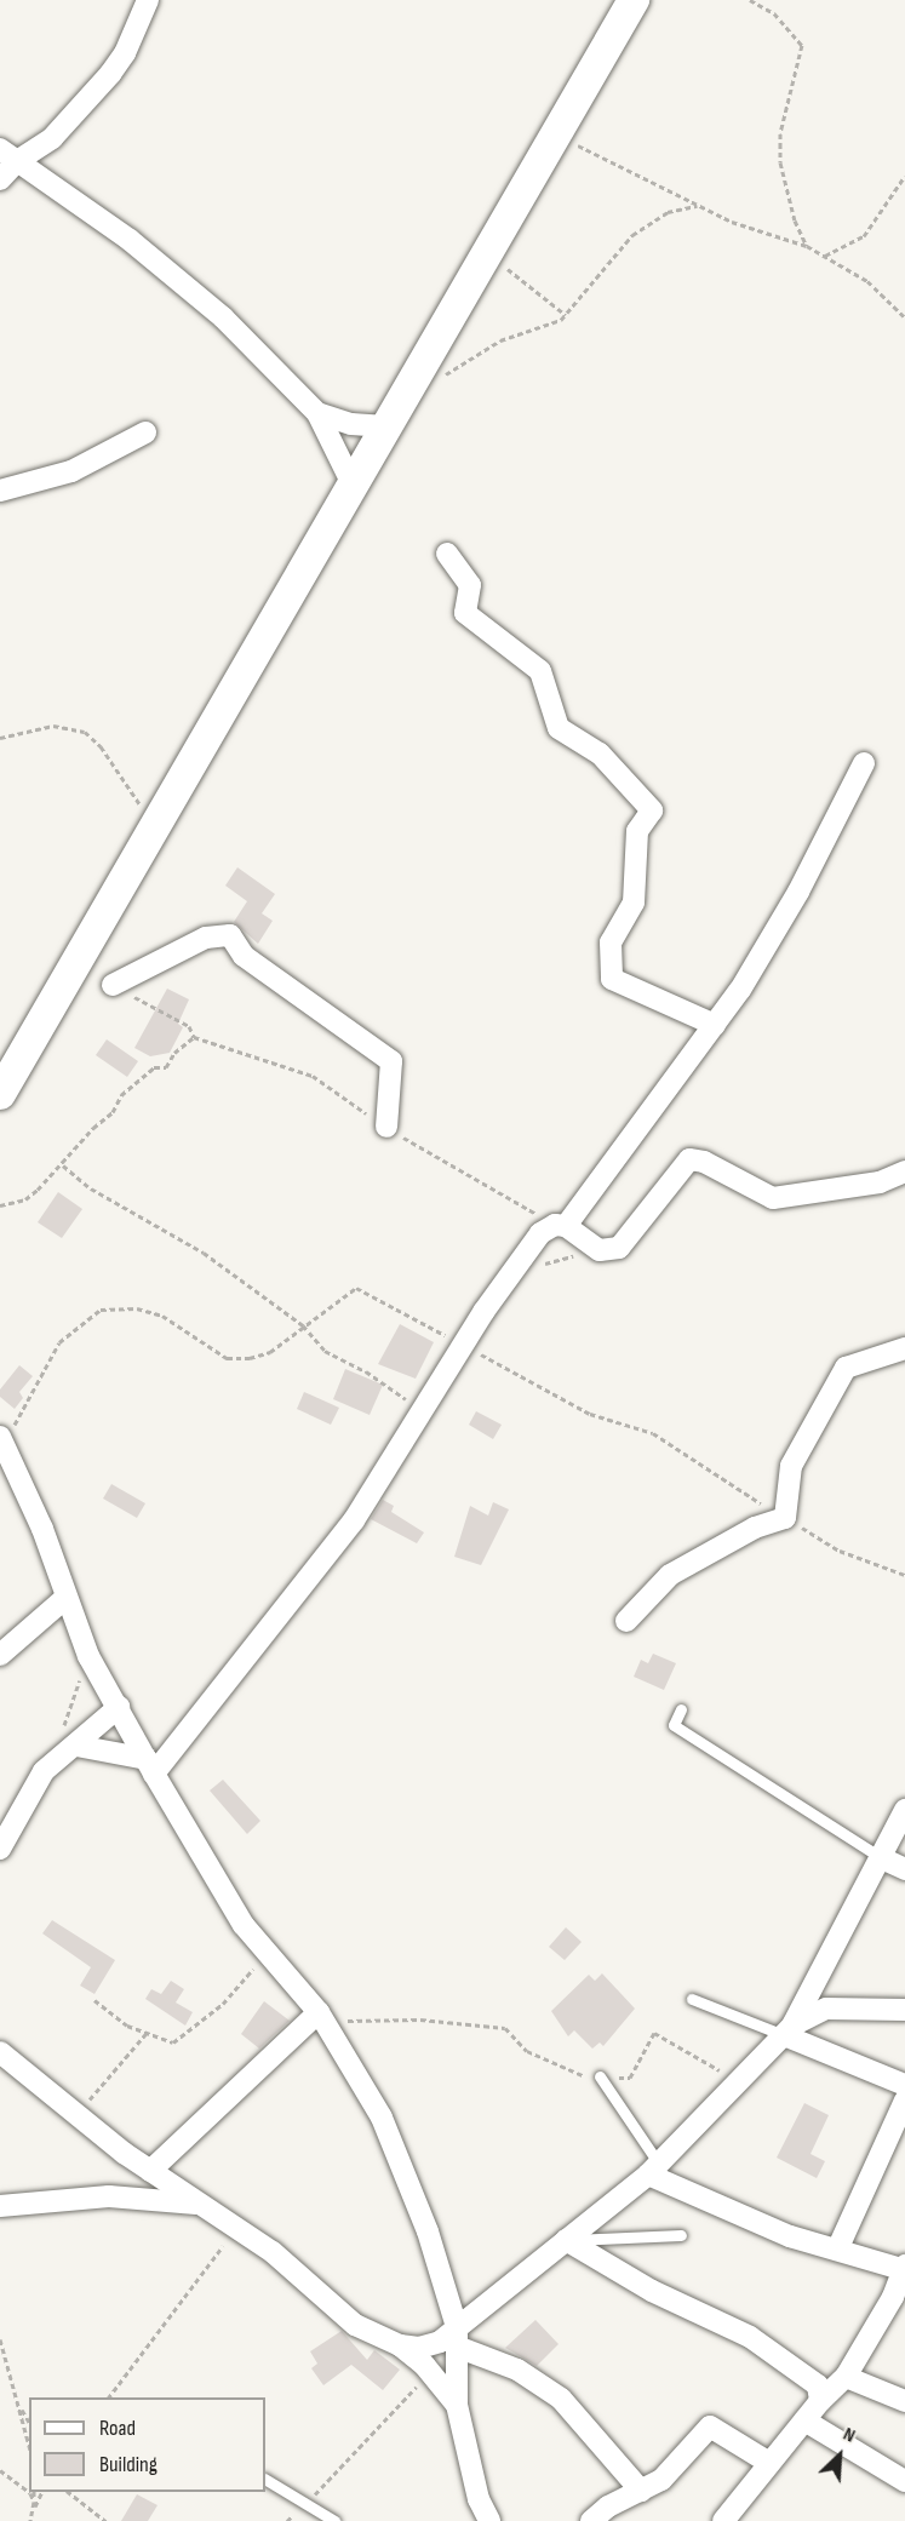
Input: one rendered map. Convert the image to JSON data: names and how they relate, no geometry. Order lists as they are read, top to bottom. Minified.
{"legend":["Road","Building"],"north":"top right"}
